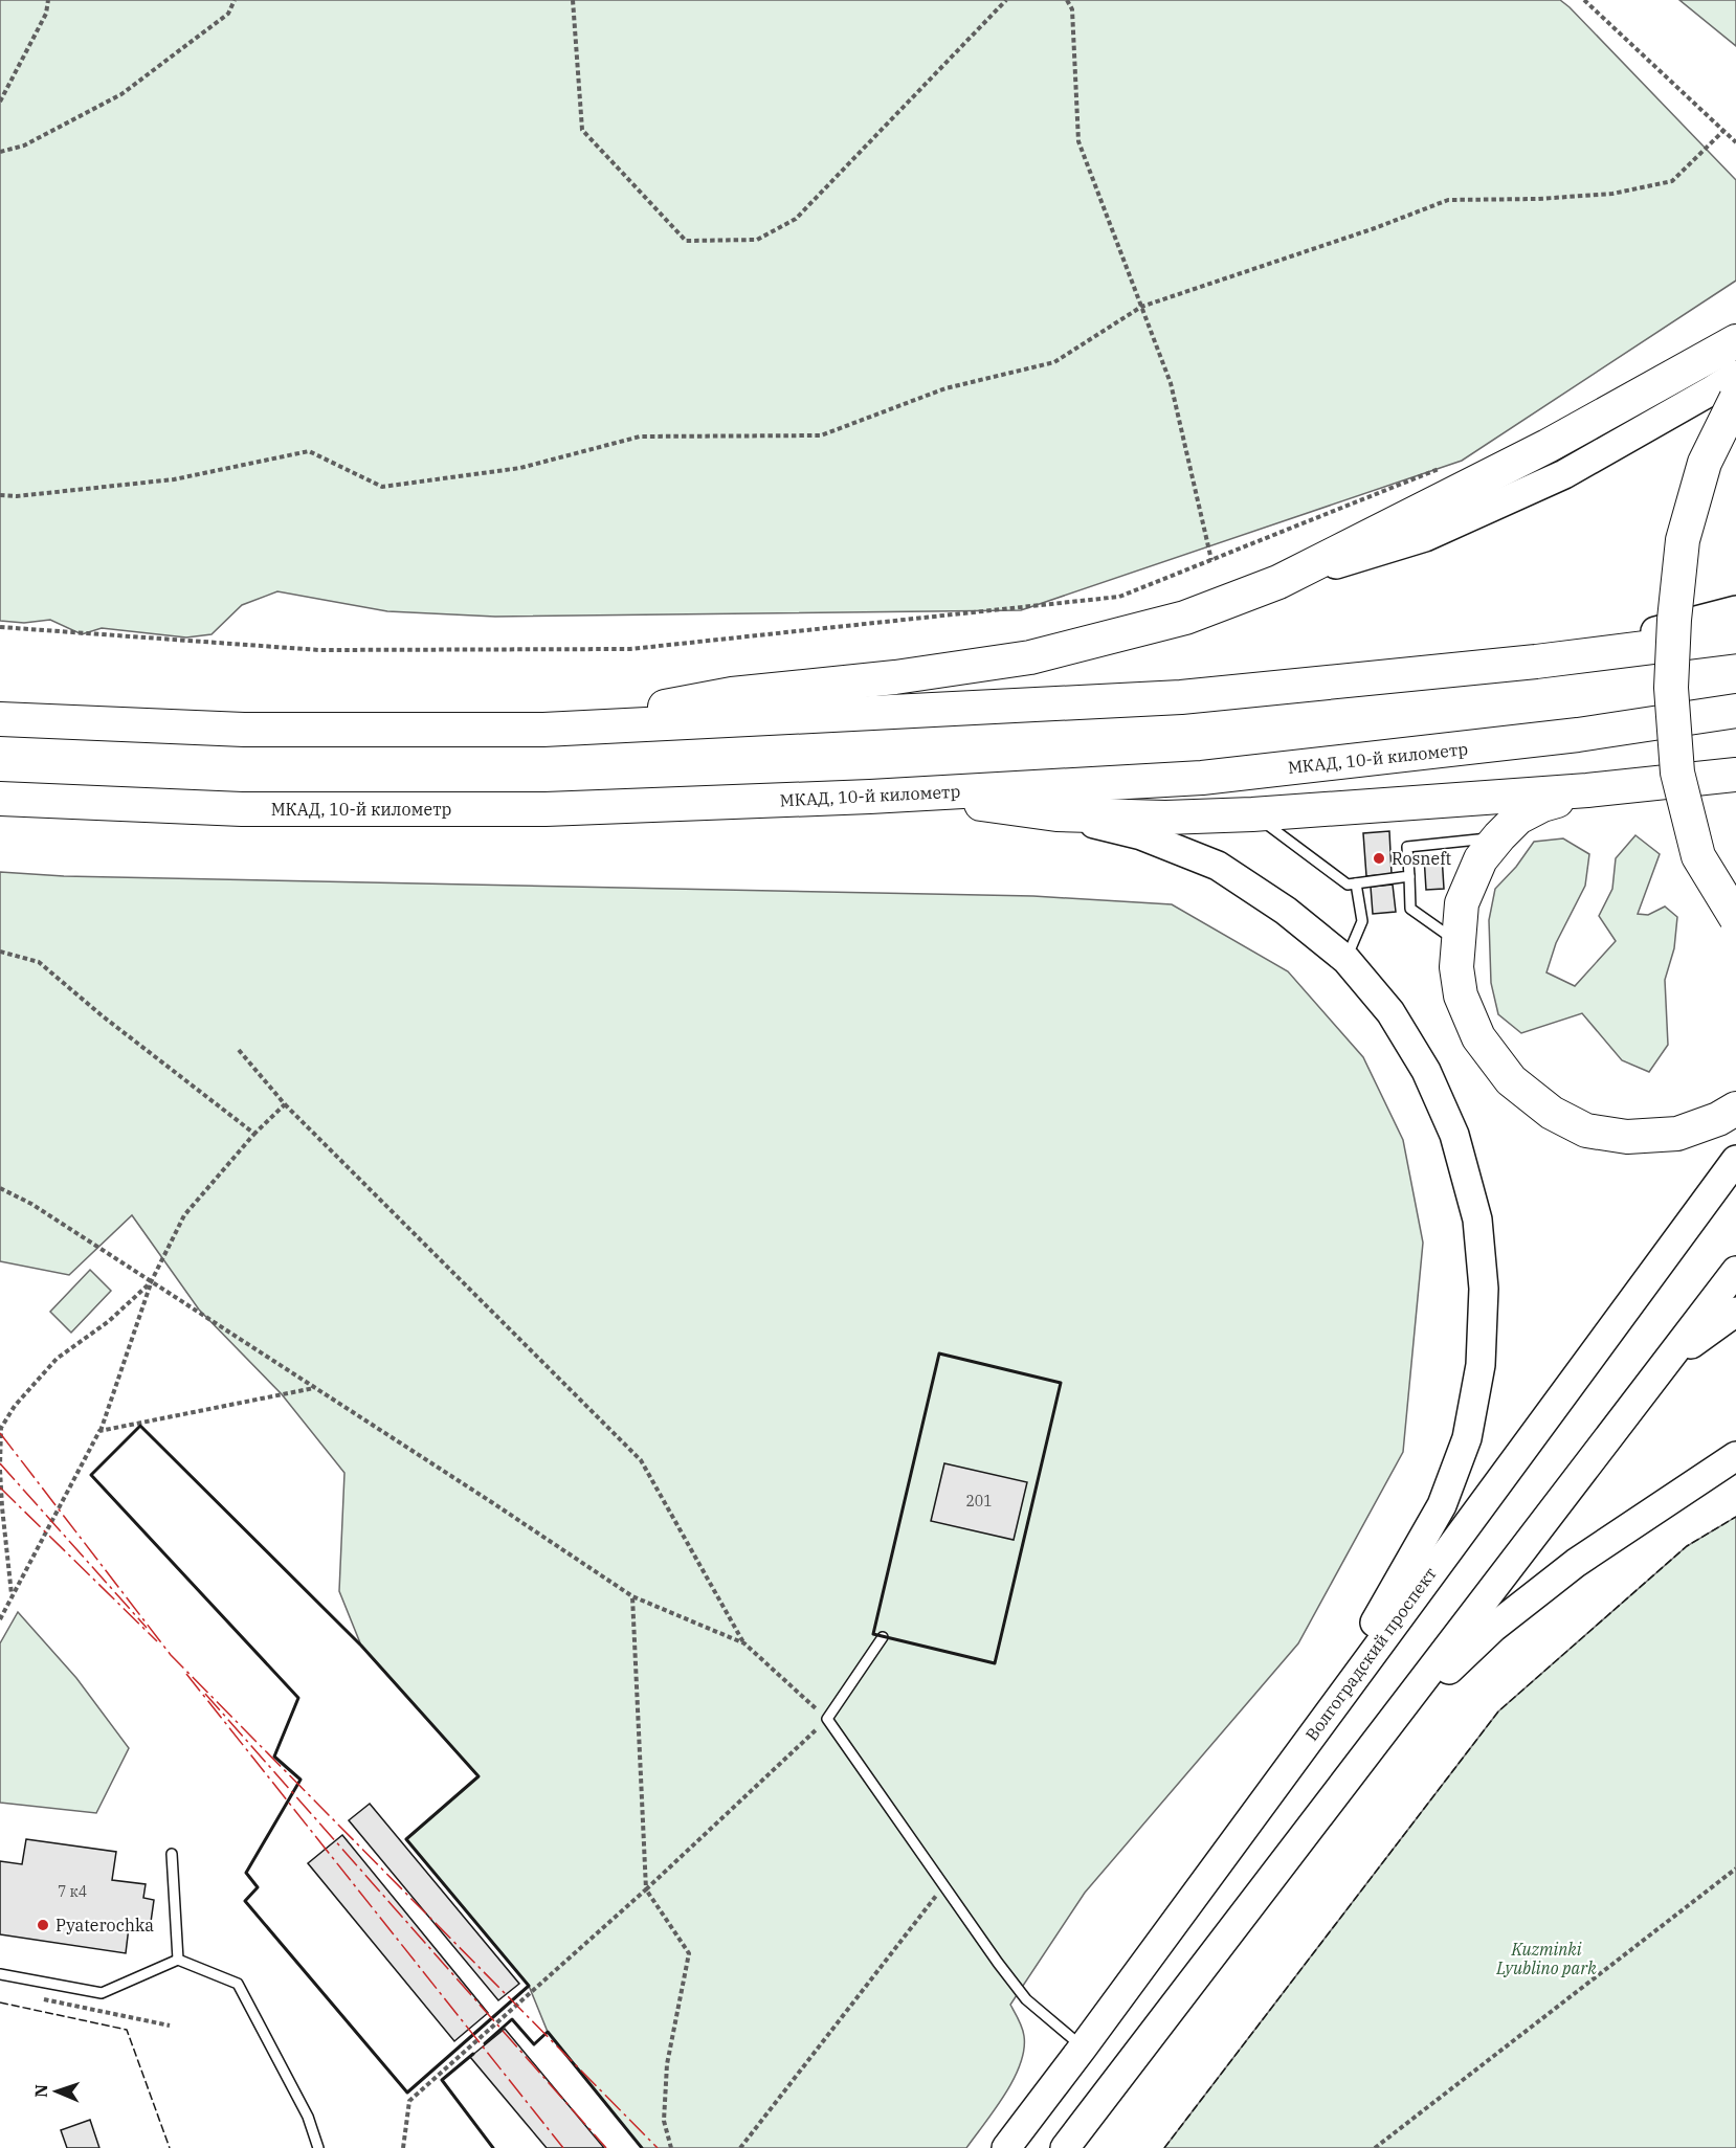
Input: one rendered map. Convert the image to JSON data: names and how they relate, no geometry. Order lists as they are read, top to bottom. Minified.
{"streets":{"highway":["МКАД, 10-й километр"],"main road":["Волгоградский проспект"]},"parks":["Kuzminki Lyublino park"],"places":["Rosneft","Pyaterochka"],"house_numbers":["201","7 к4"],"north":"left"}
